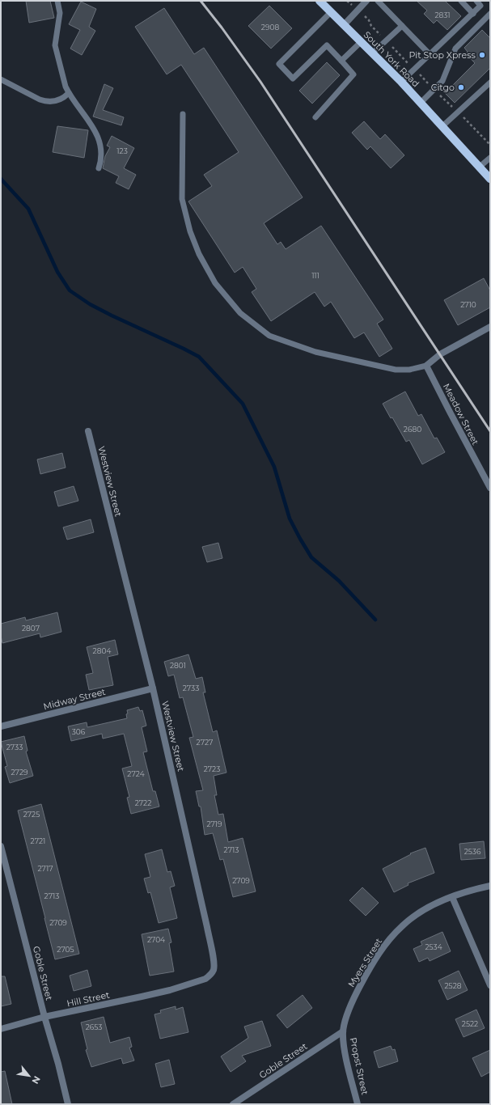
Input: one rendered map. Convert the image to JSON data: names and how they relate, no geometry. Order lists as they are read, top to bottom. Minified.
{"streets":{"main road":["South York Road"],"street":["Meadow Street","Westview Street","Midway Street","Myers Street","Goble Street","Hill Street","Propst Street"]},"crossings":[["Westview Street","Midway Street"],["Westview Street","Hill Street"],["Myers Street","Goble Street"],["Myers Street","Propst Street"],["Goble Street","Hill Street"],["Goble Street","Propst Street"]],"places":["Pit Stop Xpress","Citgo"],"house_numbers":["2831","2908","123","111","2710","2680","2807","2804","2801","2733","306","2727","2733","2723","2729","2724","2722","2725","2719","2721","2713","2536","2717","2709","2713","2709","2704","2534","2705","2528","2522","2653"],"north":"bottom right"}
